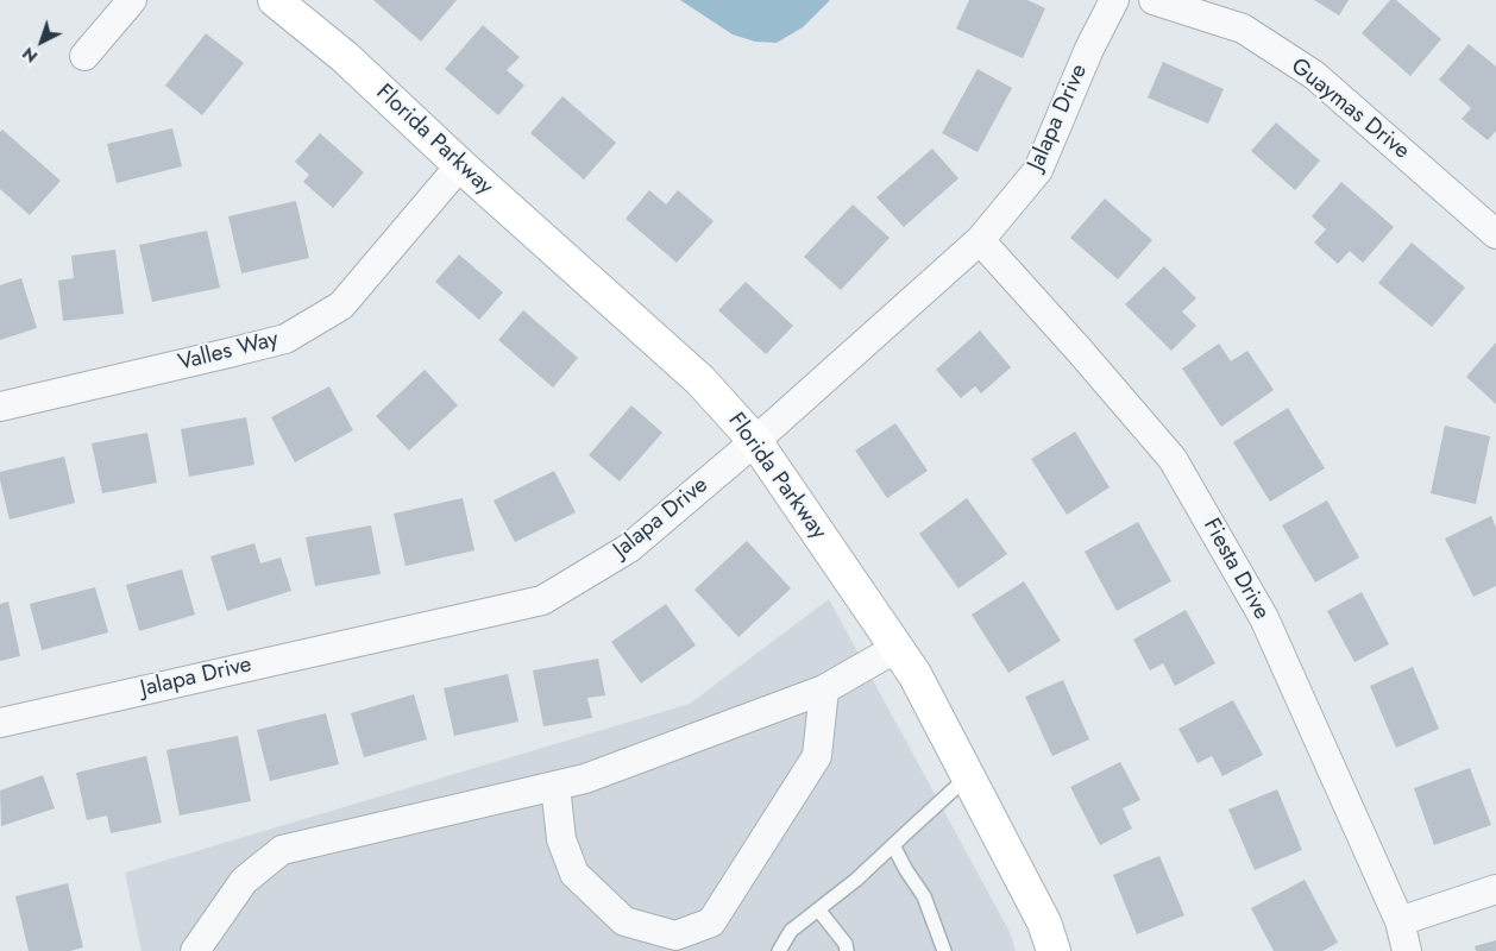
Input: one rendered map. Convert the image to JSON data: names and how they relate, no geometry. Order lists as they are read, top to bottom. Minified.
{"streets":{"street":["Guaymas Drive","Jalapa Drive","Florida Parkway","Valles Way","Fiesta Drive"]},"crossings":[["Jalapa Drive","Florida Parkway"],["Jalapa Drive","Fiesta Drive"],["Florida Parkway","Valles Way"]],"north":"bottom left"}
